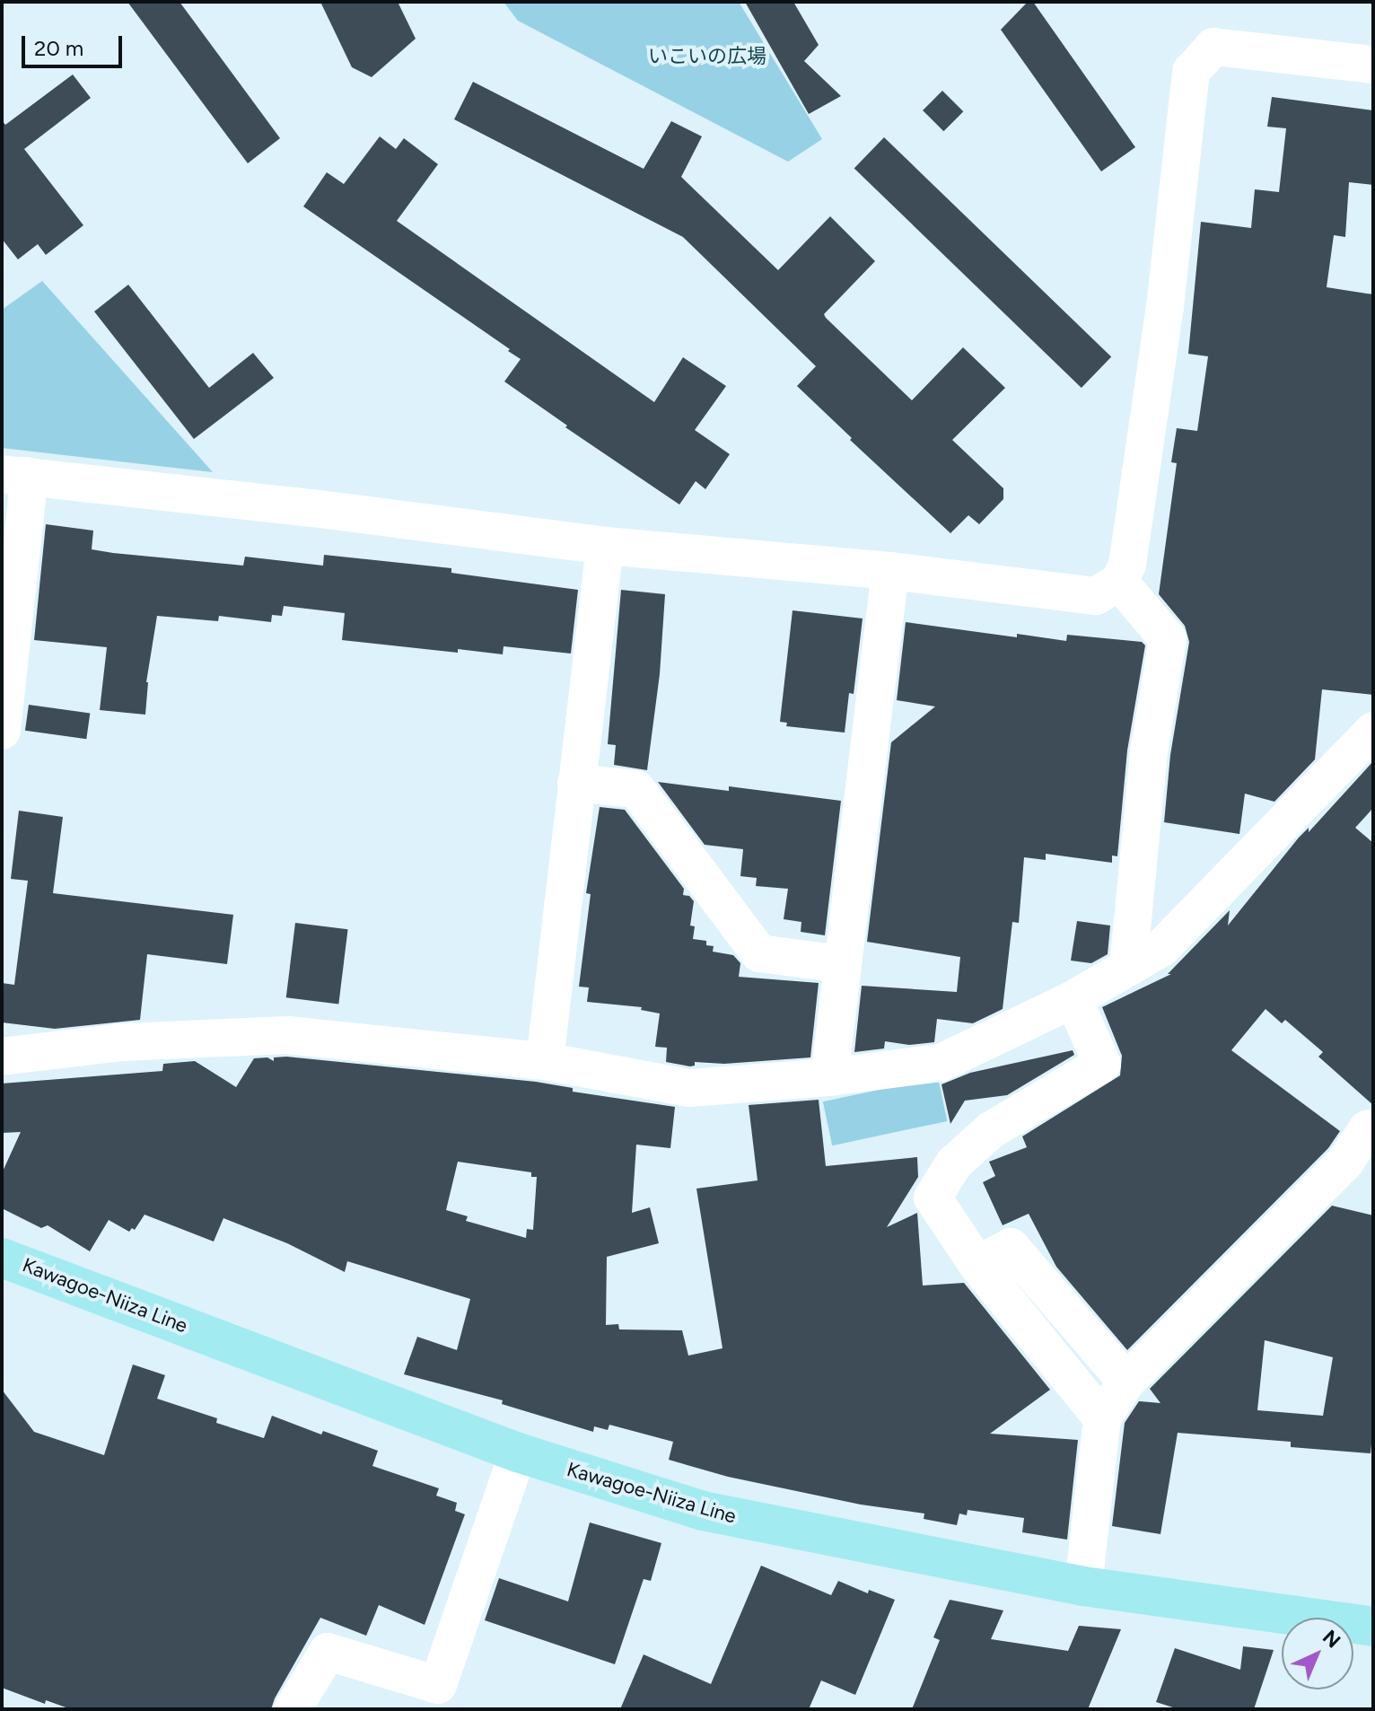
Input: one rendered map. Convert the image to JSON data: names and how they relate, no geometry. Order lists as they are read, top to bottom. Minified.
{"streets":{"main road":["Kawagoe-Niiza Line"]},"parks":["いこいの広場"],"scale_bar":"20 m","north":"top right"}
